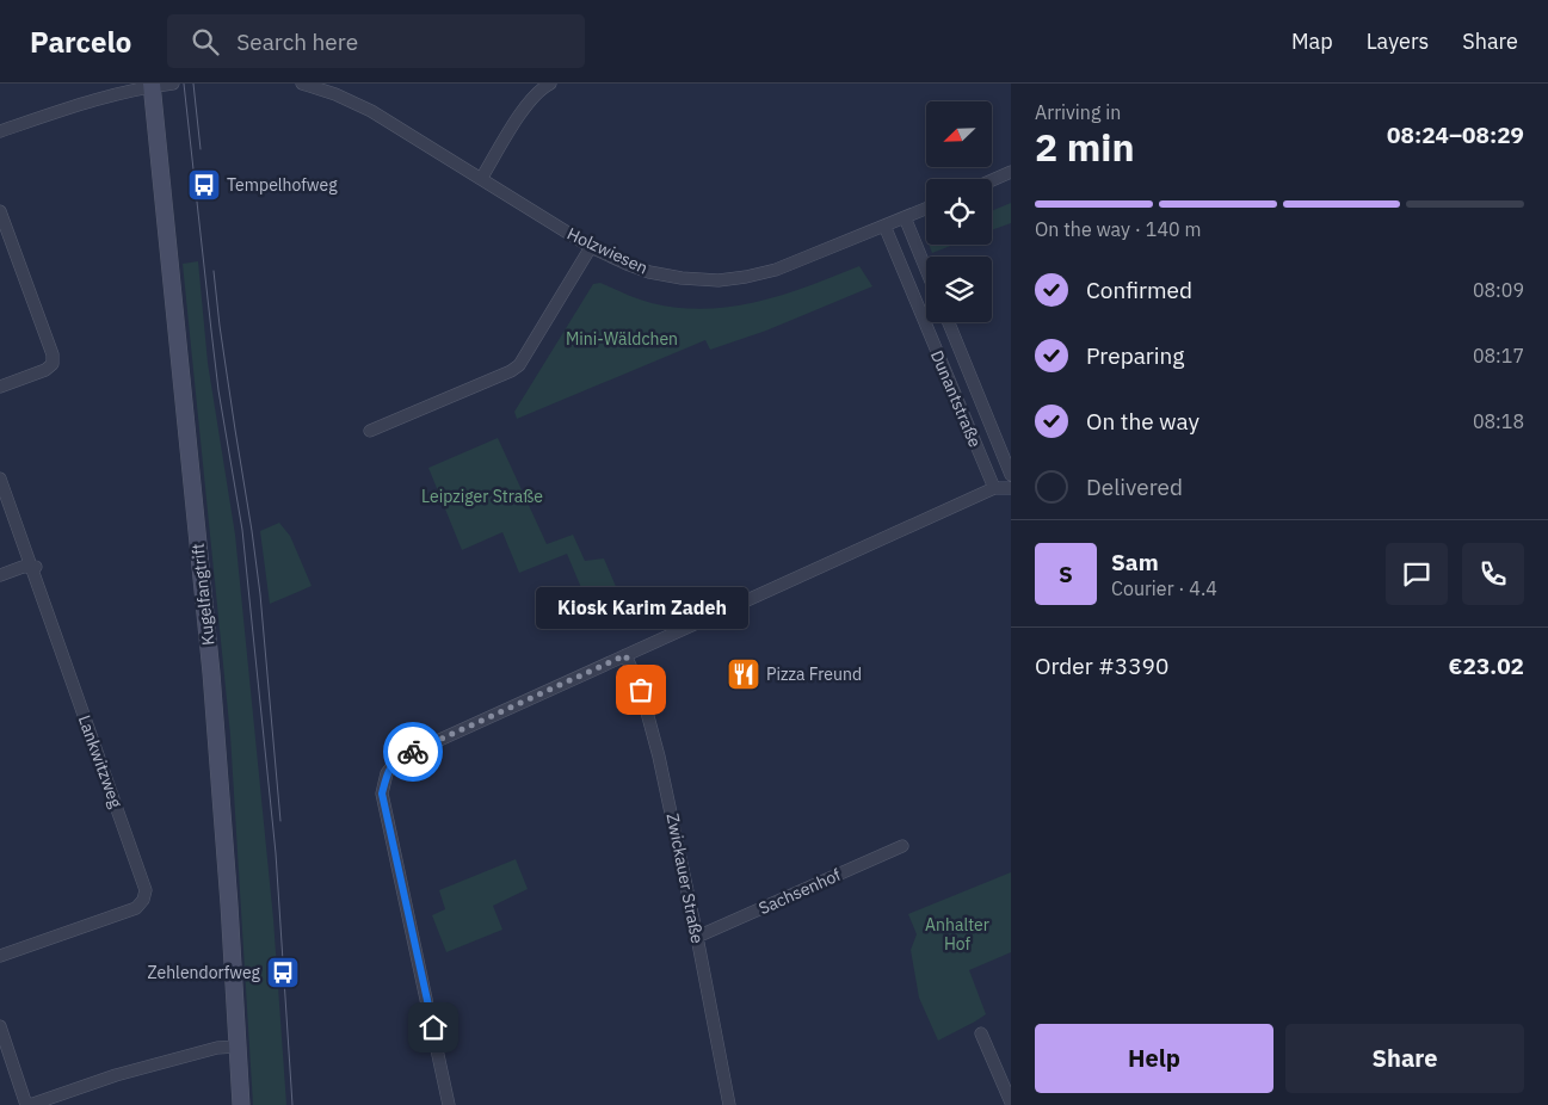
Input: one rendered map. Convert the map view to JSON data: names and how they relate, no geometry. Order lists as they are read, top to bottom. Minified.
{"streets":{"street":["Holzwiesen","Dunantstraße","Kugelfangtrift","Lankwitzweg","Zwickauer Straße","Sachsenhof"]},"crossings":[["Holzwiesen","Dunantstraße"],["Zwickauer Straße","Sachsenhof"]],"parks":["Mini-Wäldchen","Leipziger Straße","Anhalter Hof"],"places":{"bus stop":["Tempelhofweg","Zehlendorfweg"],"restaurant":["Pizza Freund"],"other":["Kiosk Karim Zadeh"]},"north":"bottom left","page":{"header":"Parcelo","search":"Search here","nav":["Map","Layers","Share"],"heading":["2 min","Arriving in","08:24–08:29"],"panel":["Sam","Courier · 4.4","Order #3390","€23.02"],"bar":"On the way · 140 m","list":[["Confirmed","08:09"],["Preparing","08:17"],["On the way","08:18"],"Delivered"],"round":"S","bubble":"Kiosk Karim Zadeh","buttons":["Help","Share"]}}
